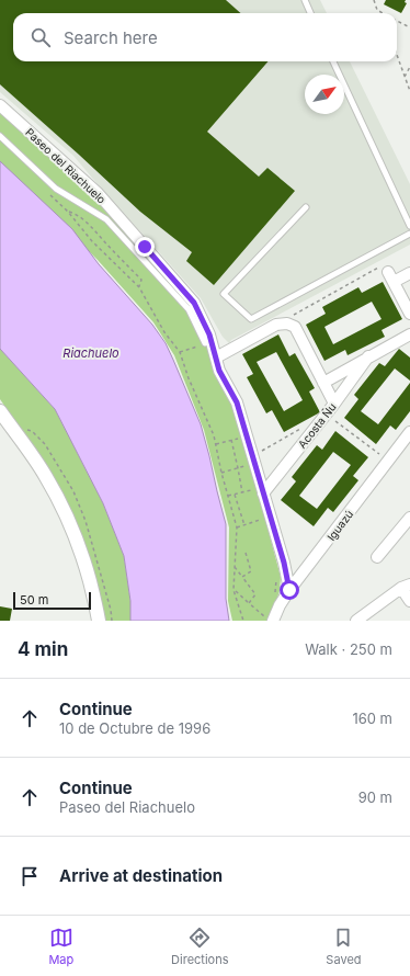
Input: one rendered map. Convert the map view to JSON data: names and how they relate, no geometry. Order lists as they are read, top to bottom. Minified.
{"streets":{"street":["Paseo del Riachuelo","Acosta Ñu","Iguazú"]},"crossings":[["Paseo del Riachuelo","Acosta Ñu"],["Paseo del Riachuelo","Iguazú"]],"water":["Riachuelo"],"scale_bar":"50 m","north":"top right","page":{"search":"Search here","scale":"50 m","heading":["4 min","Walk · 250 m"],"list":[["Continue","10 de Octubre de 1996","160 m"],["Continue","Paseo del Riachuelo","90 m"],"Arrive at destination"],"nav":["Map","Directions","Saved"]}}
